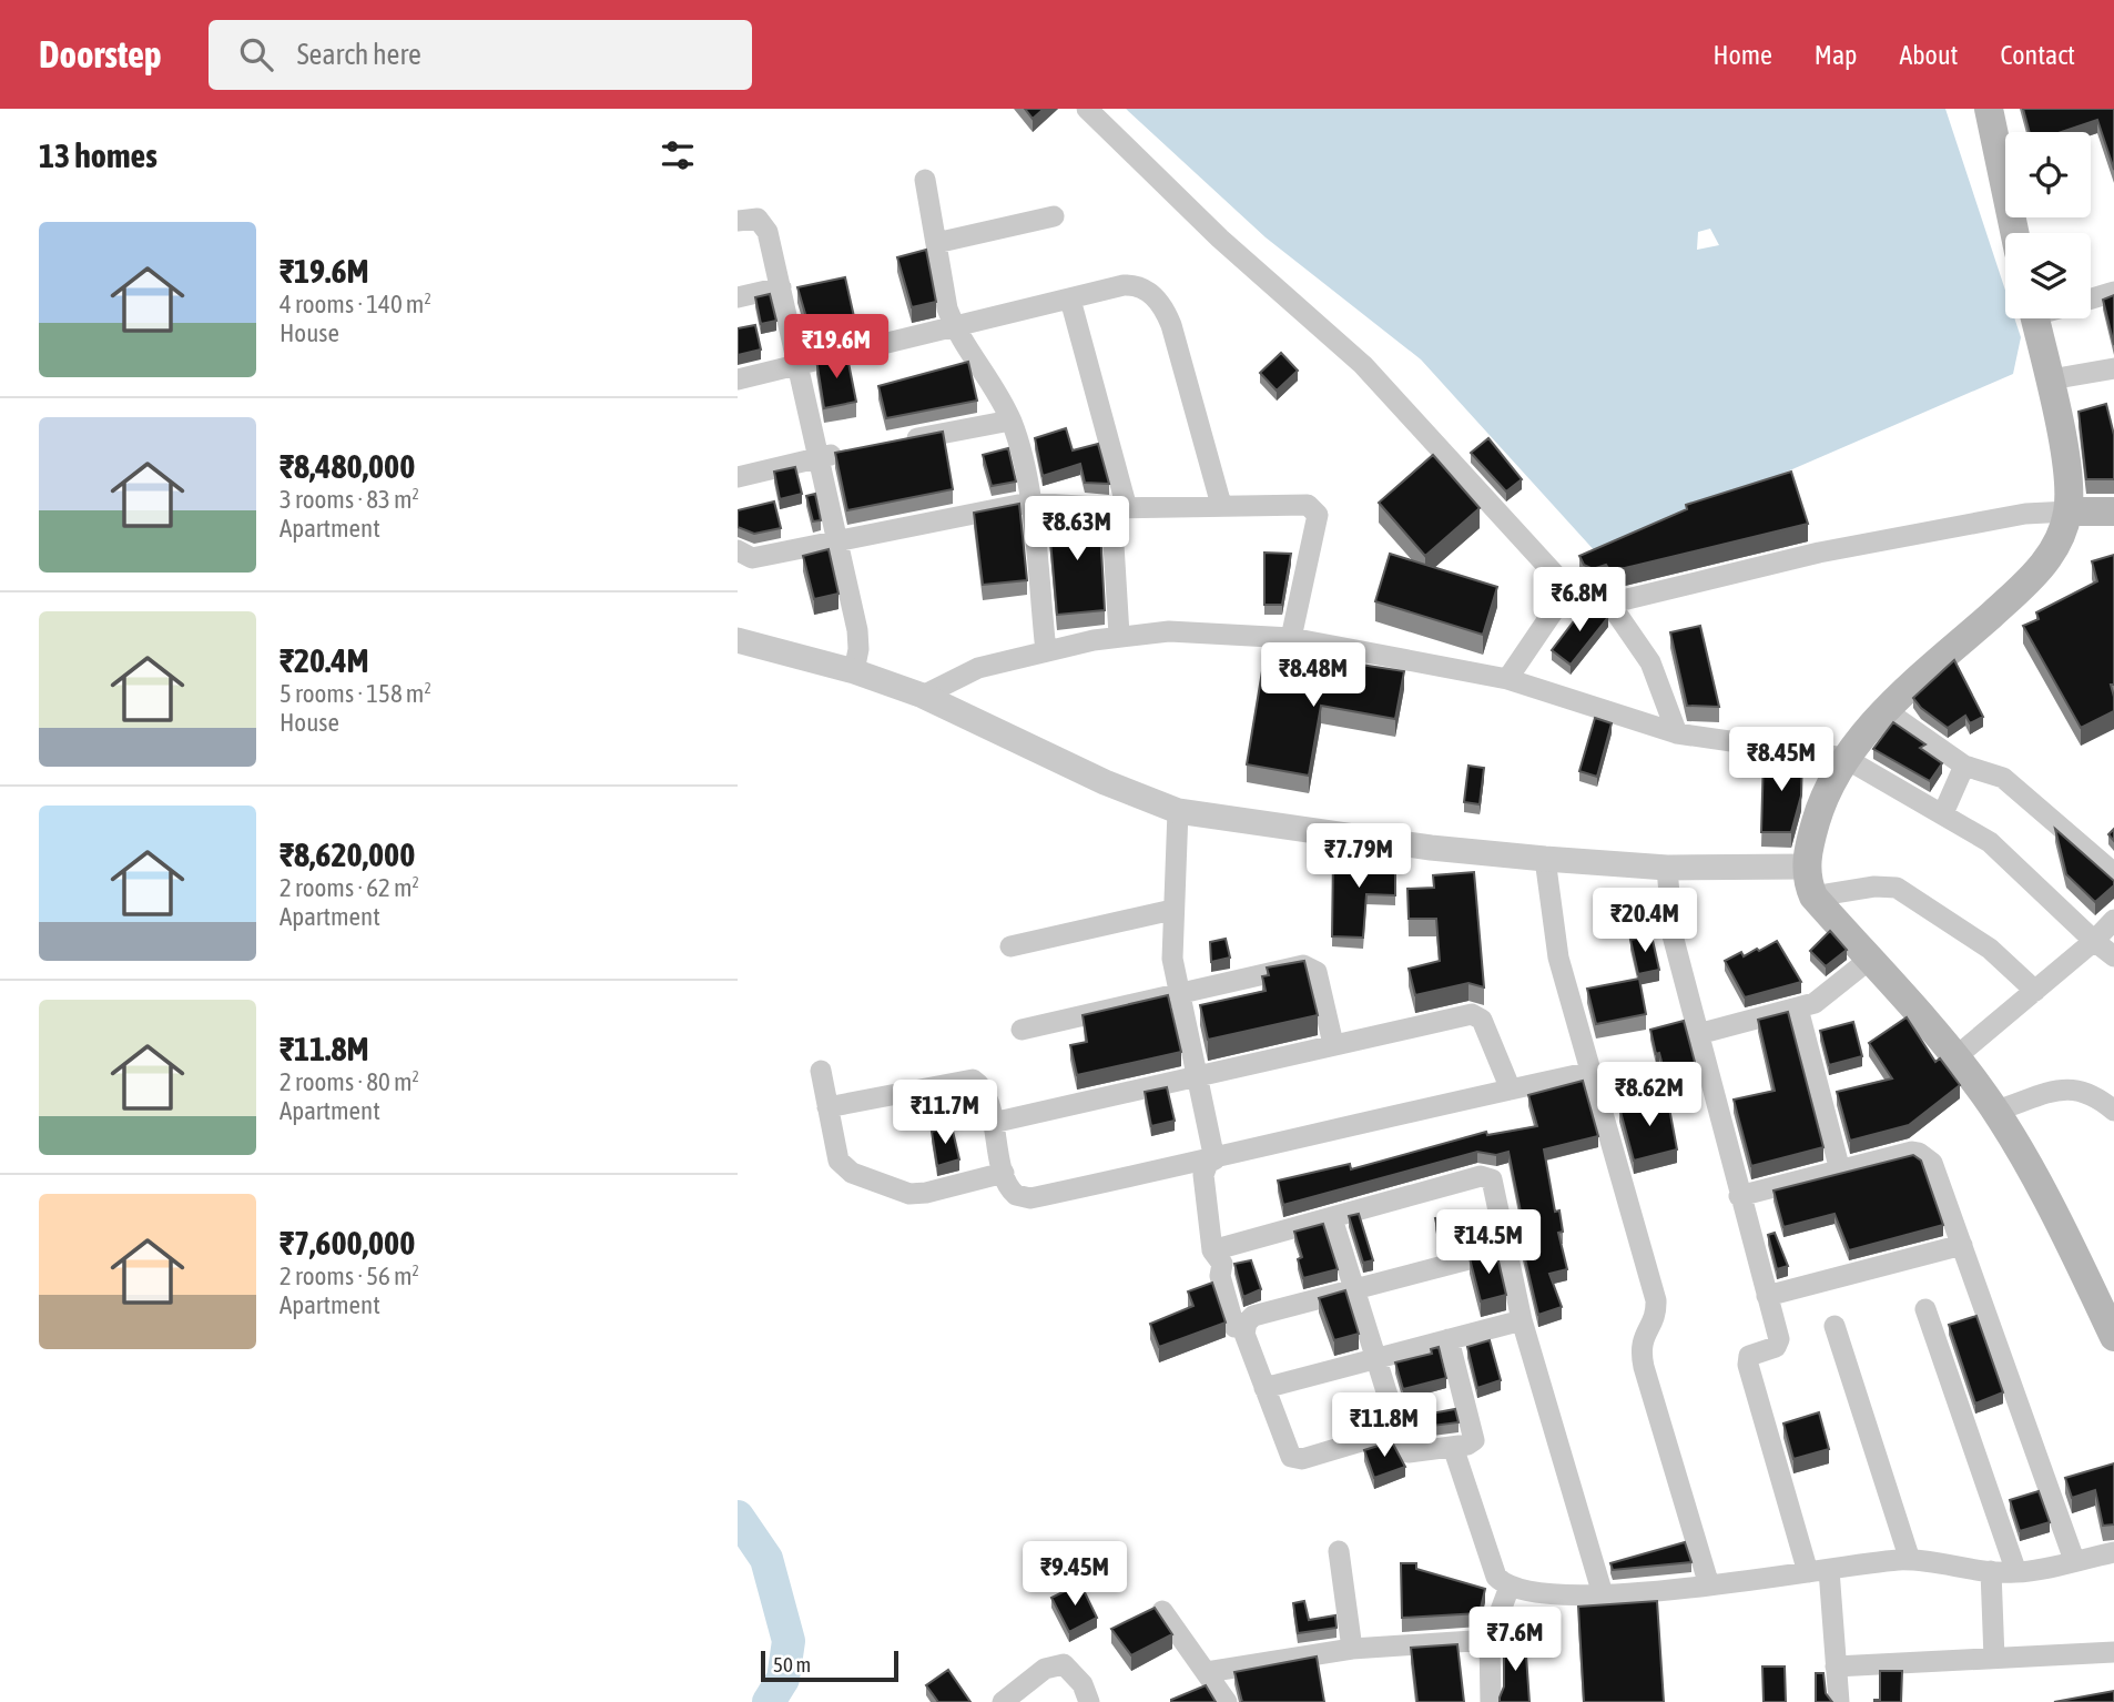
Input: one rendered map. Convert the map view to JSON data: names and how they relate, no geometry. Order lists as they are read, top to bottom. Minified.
{"scale_bar":"50 m","page":{"header":"Doorstep","search":"Search here","nav":["Home","Map","About","Contact"],"heading":"13 homes","list":[{"name":"₹19.6M","note":"4 rooms · 140 m² · House"},{"name":"₹8,480,000","note":"3 rooms · 83 m² · Apartment"},{"name":"₹20.4M","note":"5 rooms · 158 m² · House"},{"name":"₹8,620,000","note":"2 rooms · 62 m² · Apartment"},{"name":"₹11.8M","note":"2 rooms · 80 m² · Apartment"},{"name":"₹7,600,000","note":"2 rooms · 56 m² · Apartment"}],"price":["₹19.6M","₹8.63M","₹6.8M","₹8.48M","₹8.45M","₹7.79M","₹20.4M","₹8.62M","₹11.7M","₹14.5M","₹11.8M","₹9.45M","₹7.6M"],"scale":"50 m"}}
